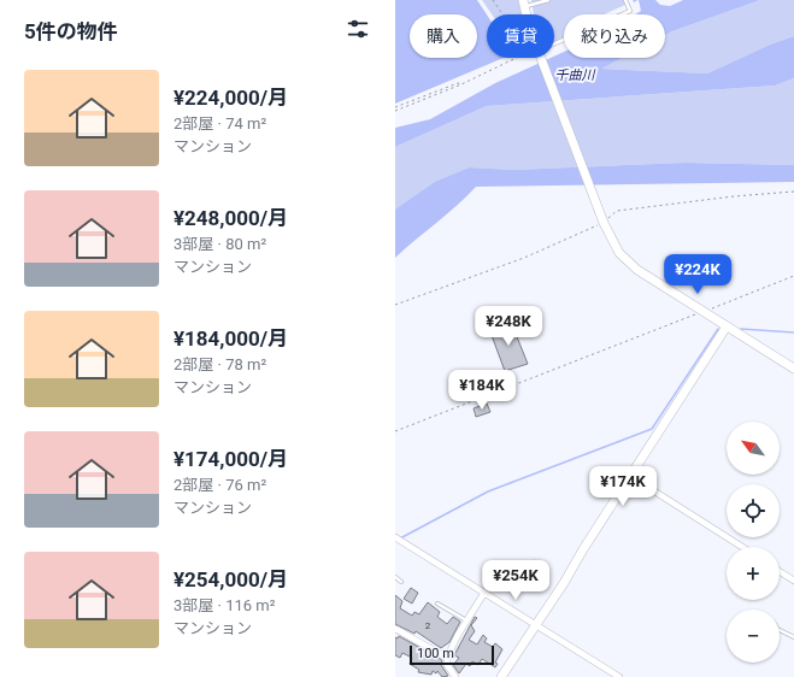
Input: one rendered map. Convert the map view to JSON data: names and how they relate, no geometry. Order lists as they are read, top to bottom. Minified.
{"water":["千曲川"],"house_numbers":["2"],"scale_bar":"100 m","north":"top left","page":{"heading":"5件の物件","chip":["購入","賃貸","絞り込み"],"list":[{"name":"¥224,000/月","note":"2部屋 · 74 m² · マンション"},{"name":"¥248,000/月","note":"3部屋 · 80 m² · マンション"},{"name":"¥184,000/月","note":"2部屋 · 78 m² · マンション"},{"name":"¥174,000/月","note":"2部屋 · 76 m² · マンション"},{"name":"¥254,000/月","note":"3部屋 · 116 m² · マンション"}],"price":["¥224K","¥248K","¥184K","¥174K","¥254K"],"map_buttons":["+","−"],"scale":"100 m"}}
